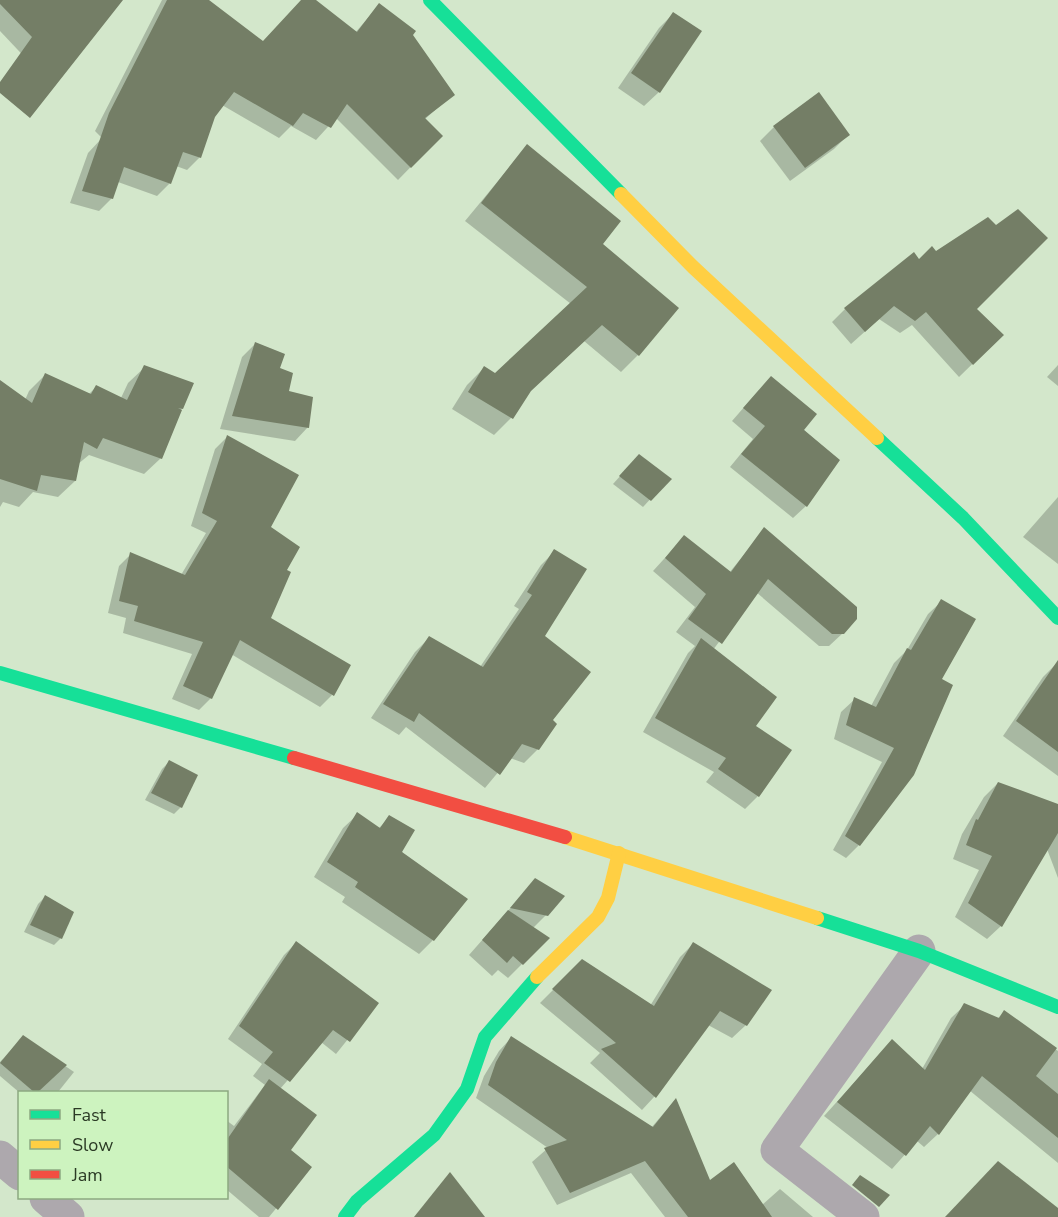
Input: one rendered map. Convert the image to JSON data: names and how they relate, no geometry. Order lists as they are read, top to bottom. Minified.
{"legend":["Fast","Slow","Jam"]}
